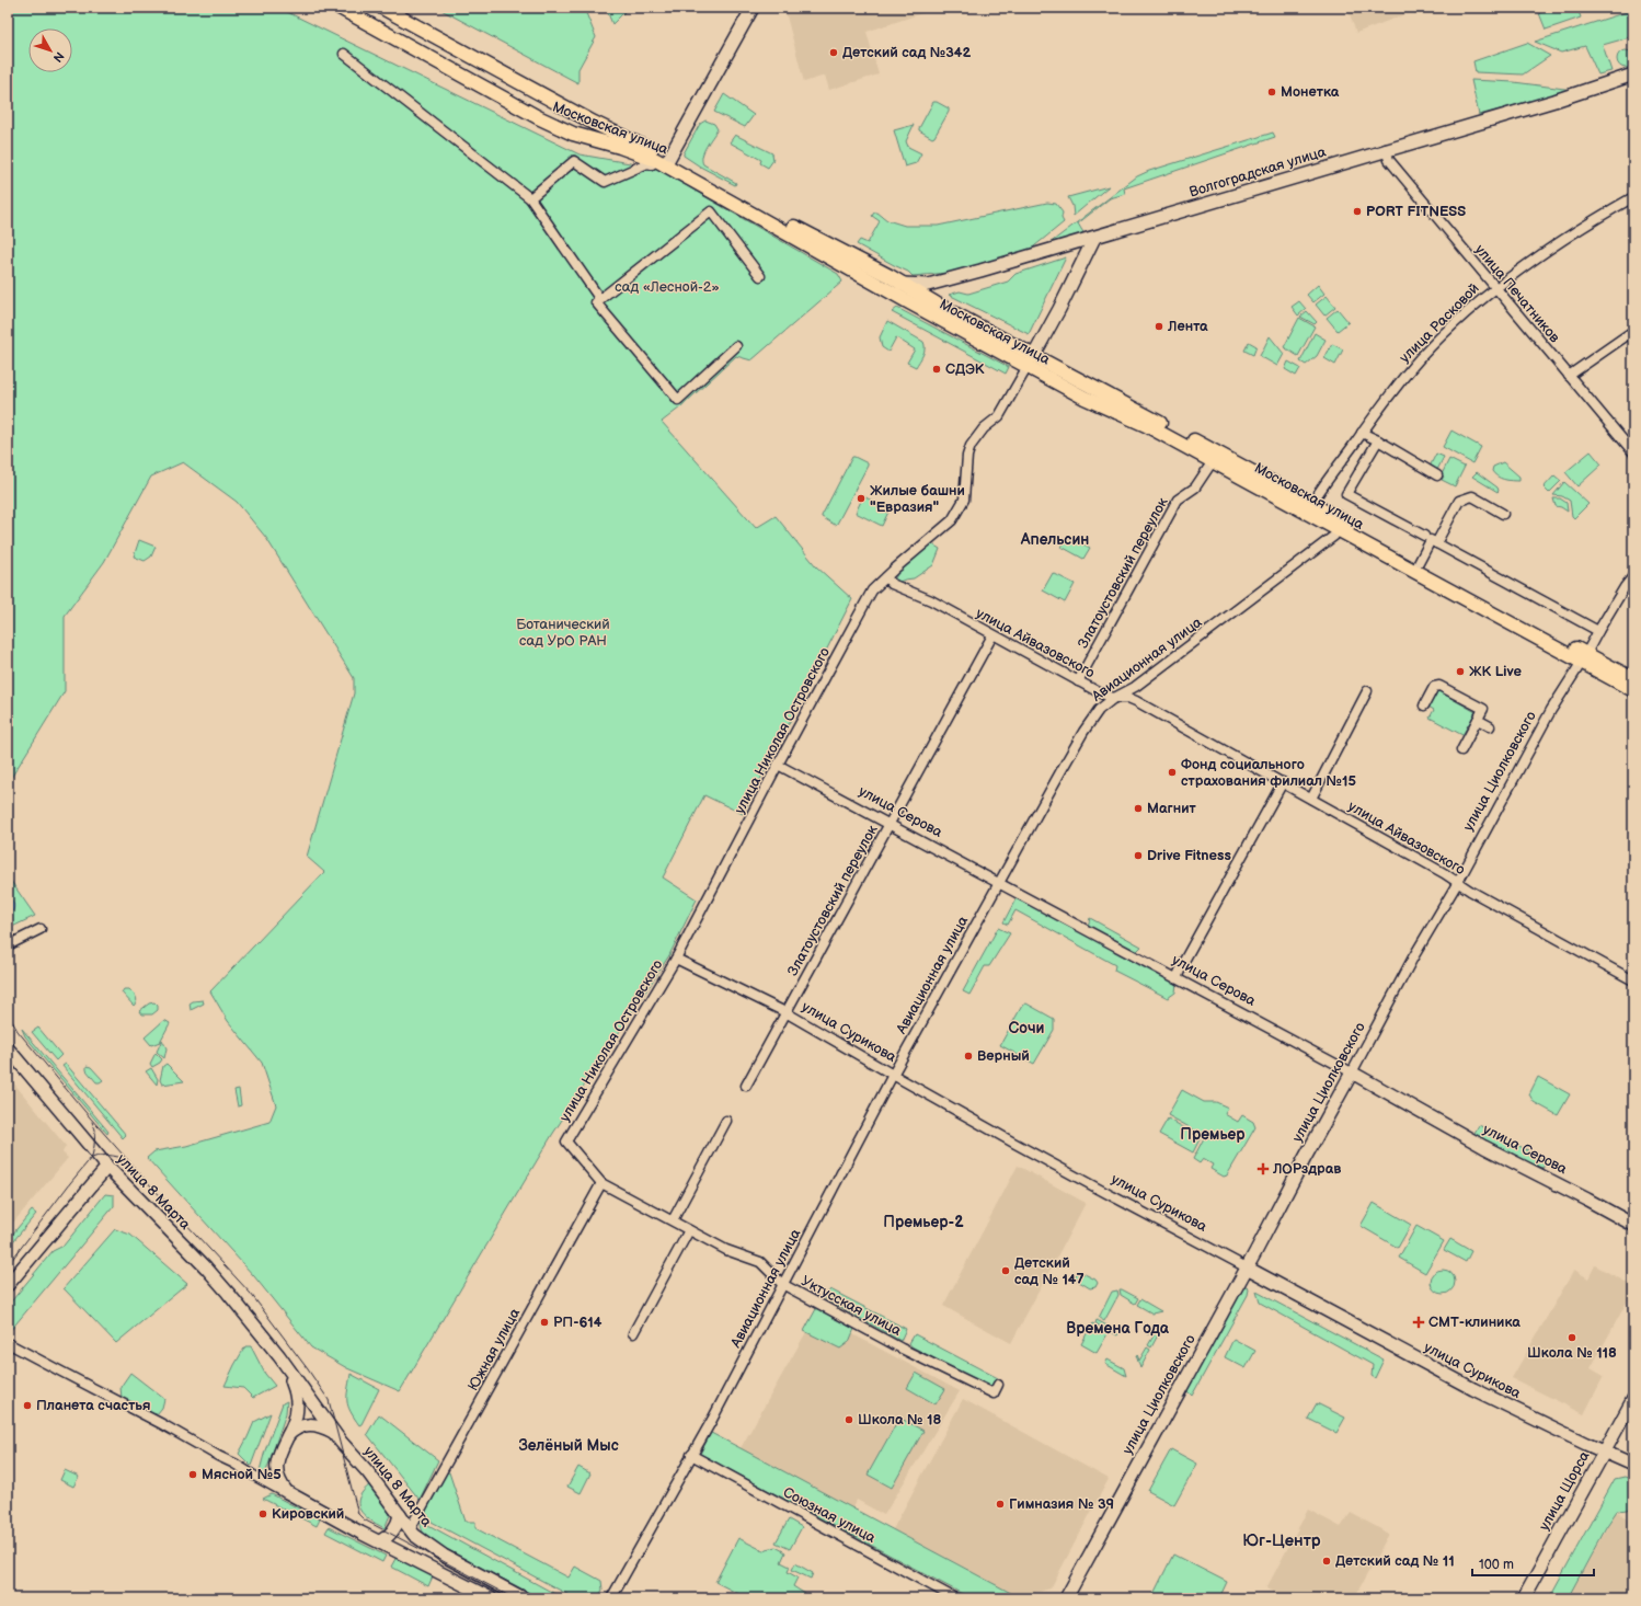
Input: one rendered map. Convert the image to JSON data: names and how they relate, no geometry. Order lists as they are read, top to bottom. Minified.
{"streets":{"main road":["Московская улица"],"street":["Волгоградская улица","улица Печатников","улица Расковой","Златоустовский переулок","улица Айвазовского","Авиационная улица","улица Николая Островского","улица Циолковского","улица Серова","улица Сурикова","улица 8 Марта","Уктусская улица","Южная улица","улица Щорса","Союзная улица"]},"crossings":[["Московская улица","Волгоградская улица"],["Московская улица","улица Расковой"],["Московская улица","Златоустовский переулок"],["Московская улица","Авиационная улица"],["Московская улица","улица Николая Островского"],["Московская улица","улица Циолковского"],["Волгоградская улица","улица Печатников"],["улица Печатников","улица Расковой"],["Златоустовский переулок","улица Айвазовского"],["Златоустовский переулок","улица Серова"],["Златоустовский переулок","улица Сурикова"],["улица Айвазовского","Авиационная улица"],["улица Айвазовского","улица Николая Островского"],["улица Айвазовского","улица Циолковского"],["Авиационная улица","улица Серова"],["Авиационная улица","улица Сурикова"],["Авиационная улица","Уктусская улица"],["Авиационная улица","Союзная улица"],["улица Николая Островского","улица Серова"],["улица Николая Островского","улица Сурикова"],["улица Николая Островского","Уктусская улица"],["улица Циолковского","улица Серова"],["улица Циолковского","улица Сурикова"],["улица Сурикова","улица Щорса"],["улица 8 Марта","Южная улица"],["Уктусская улица","Южная улица"]],"districts":["Апельсин","Сочи","Премьер","Премьер-2","Времена Года","Зелёный Мыс","Юг-Центр"],"parks":["сад «Лесной-2»","Ботанический сад УрО РАН"],"places":{"other":["Детский сад №342","Монетка","PORT FITNESS","Лента","СДЭК","Жилые башни \"Евразия\"","ЖК Live","Фонд социального страхования филиал №15","Магнит","Drive Fitness","Верный","Детский сад № 147","РП-614","Школа № 118","Планета счастья","Школа № 18","Мясной №5","Гимназия № 39","Кировский","Детский сад № 11"],"health":["ЛОРздрав","СМТ-клиника"]},"scale_bar":"100 m","north":"bottom right"}
